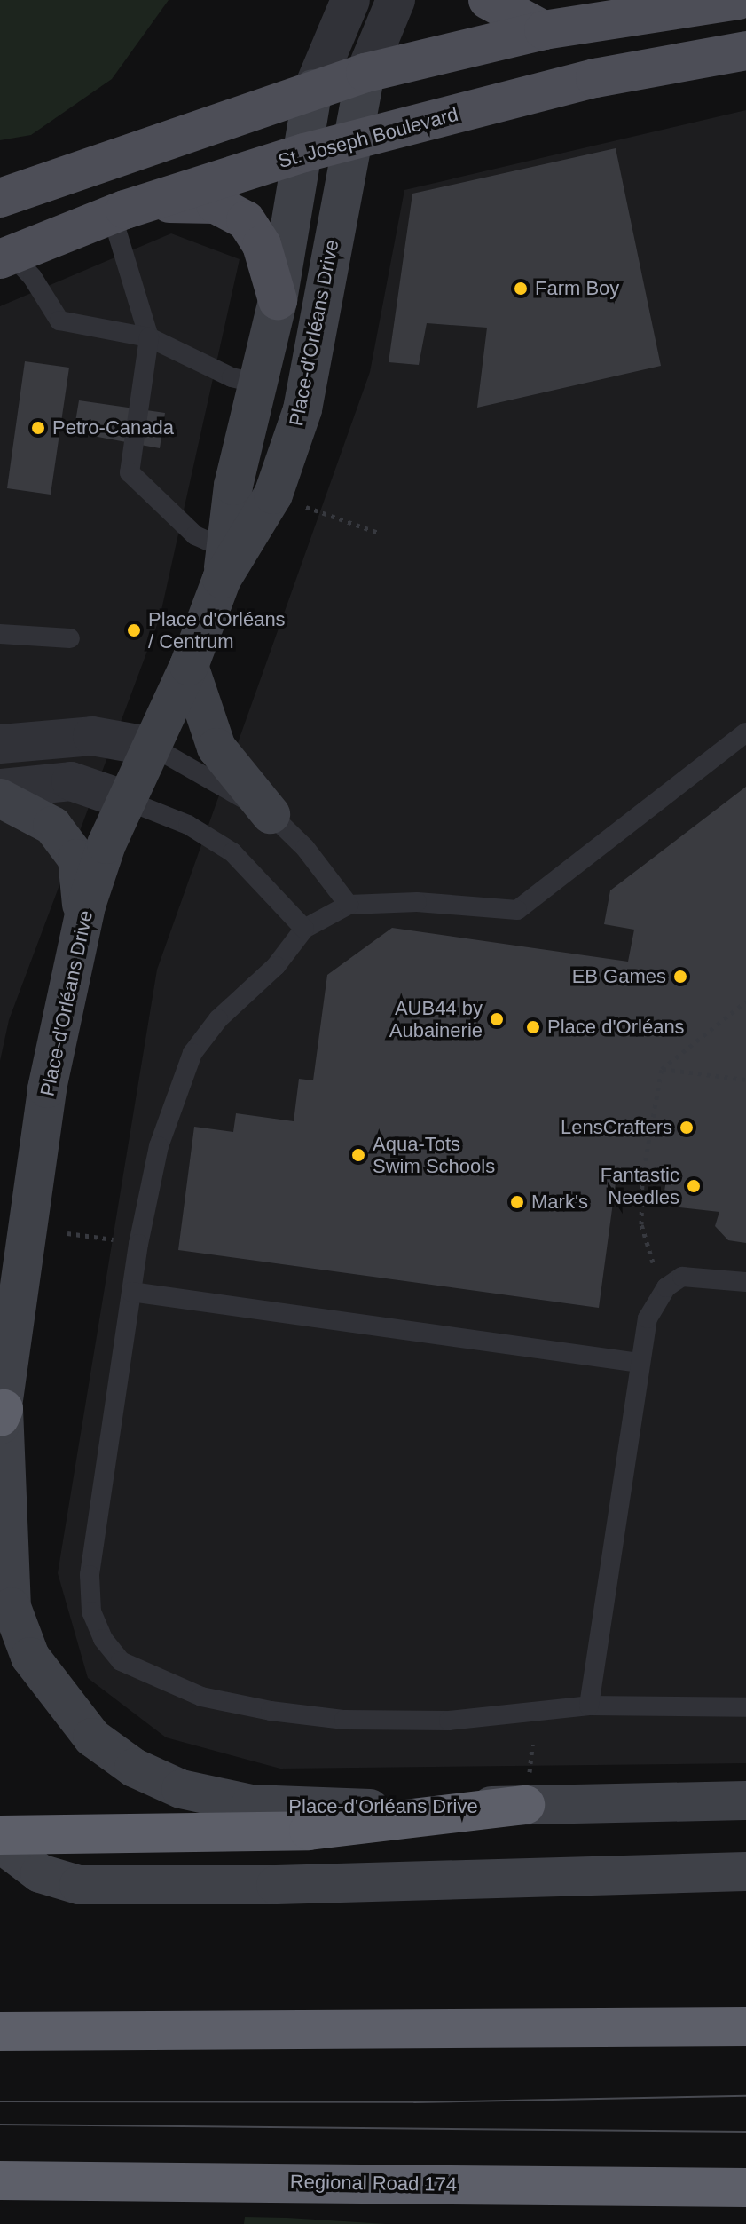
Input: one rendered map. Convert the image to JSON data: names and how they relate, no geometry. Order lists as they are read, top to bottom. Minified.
{"streets":{"highway":["Regional Road 174"],"main road":["St. Joseph Boulevard","Place-d'Orléans Drive"]},"crossings":[["St. Joseph Boulevard","Place-d'Orléans Drive"]],"places":["Farm Boy","Petro-Canada","Place d'Orléans / Centrum","EB Games","AUB44 by Aubainerie","Place d'Orléans","LensCrafters","Aqua-Tots Swim Schools","Fantastic Needles","Mark's"]}
